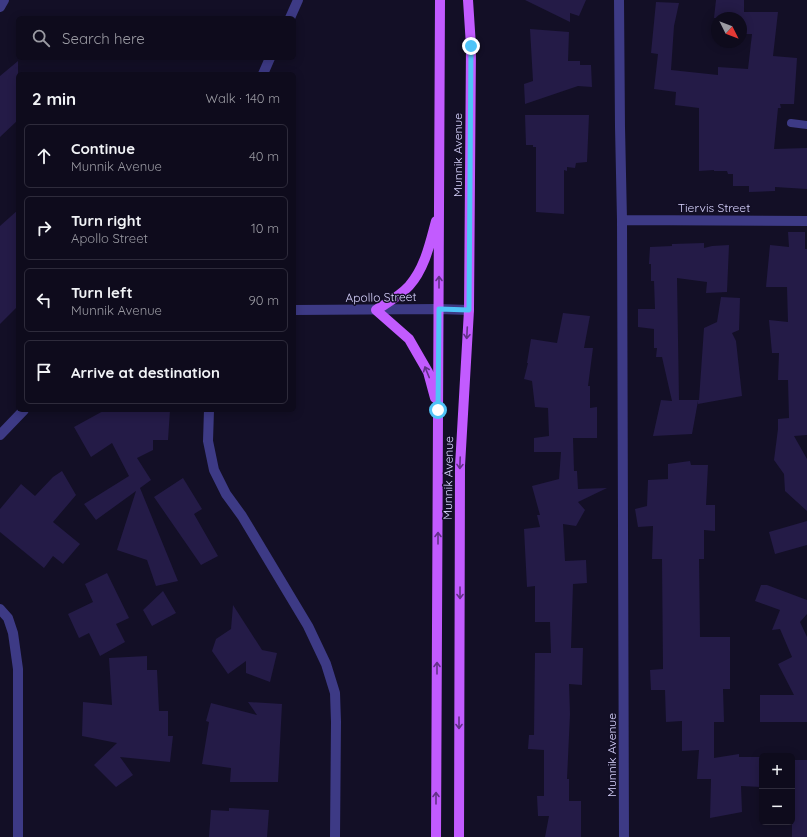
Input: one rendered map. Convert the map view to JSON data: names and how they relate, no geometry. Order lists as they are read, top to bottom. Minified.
{"streets":{"main road":["Munnik Avenue"],"street":["Tiervis Street","Apollo Street"]},"crossings":[["Munnik Avenue","Tiervis Street"],["Munnik Avenue","Apollo Street"]],"north":"bottom right","page":{"search":"Search here","heading":["2 min","Walk · 140 m"],"list":[["Continue","Munnik Avenue","40 m"],["Turn right","Apollo Street","10 m"],["Turn left","Munnik Avenue","90 m"],"Arrive at destination"],"map_buttons":["+","−"]}}
